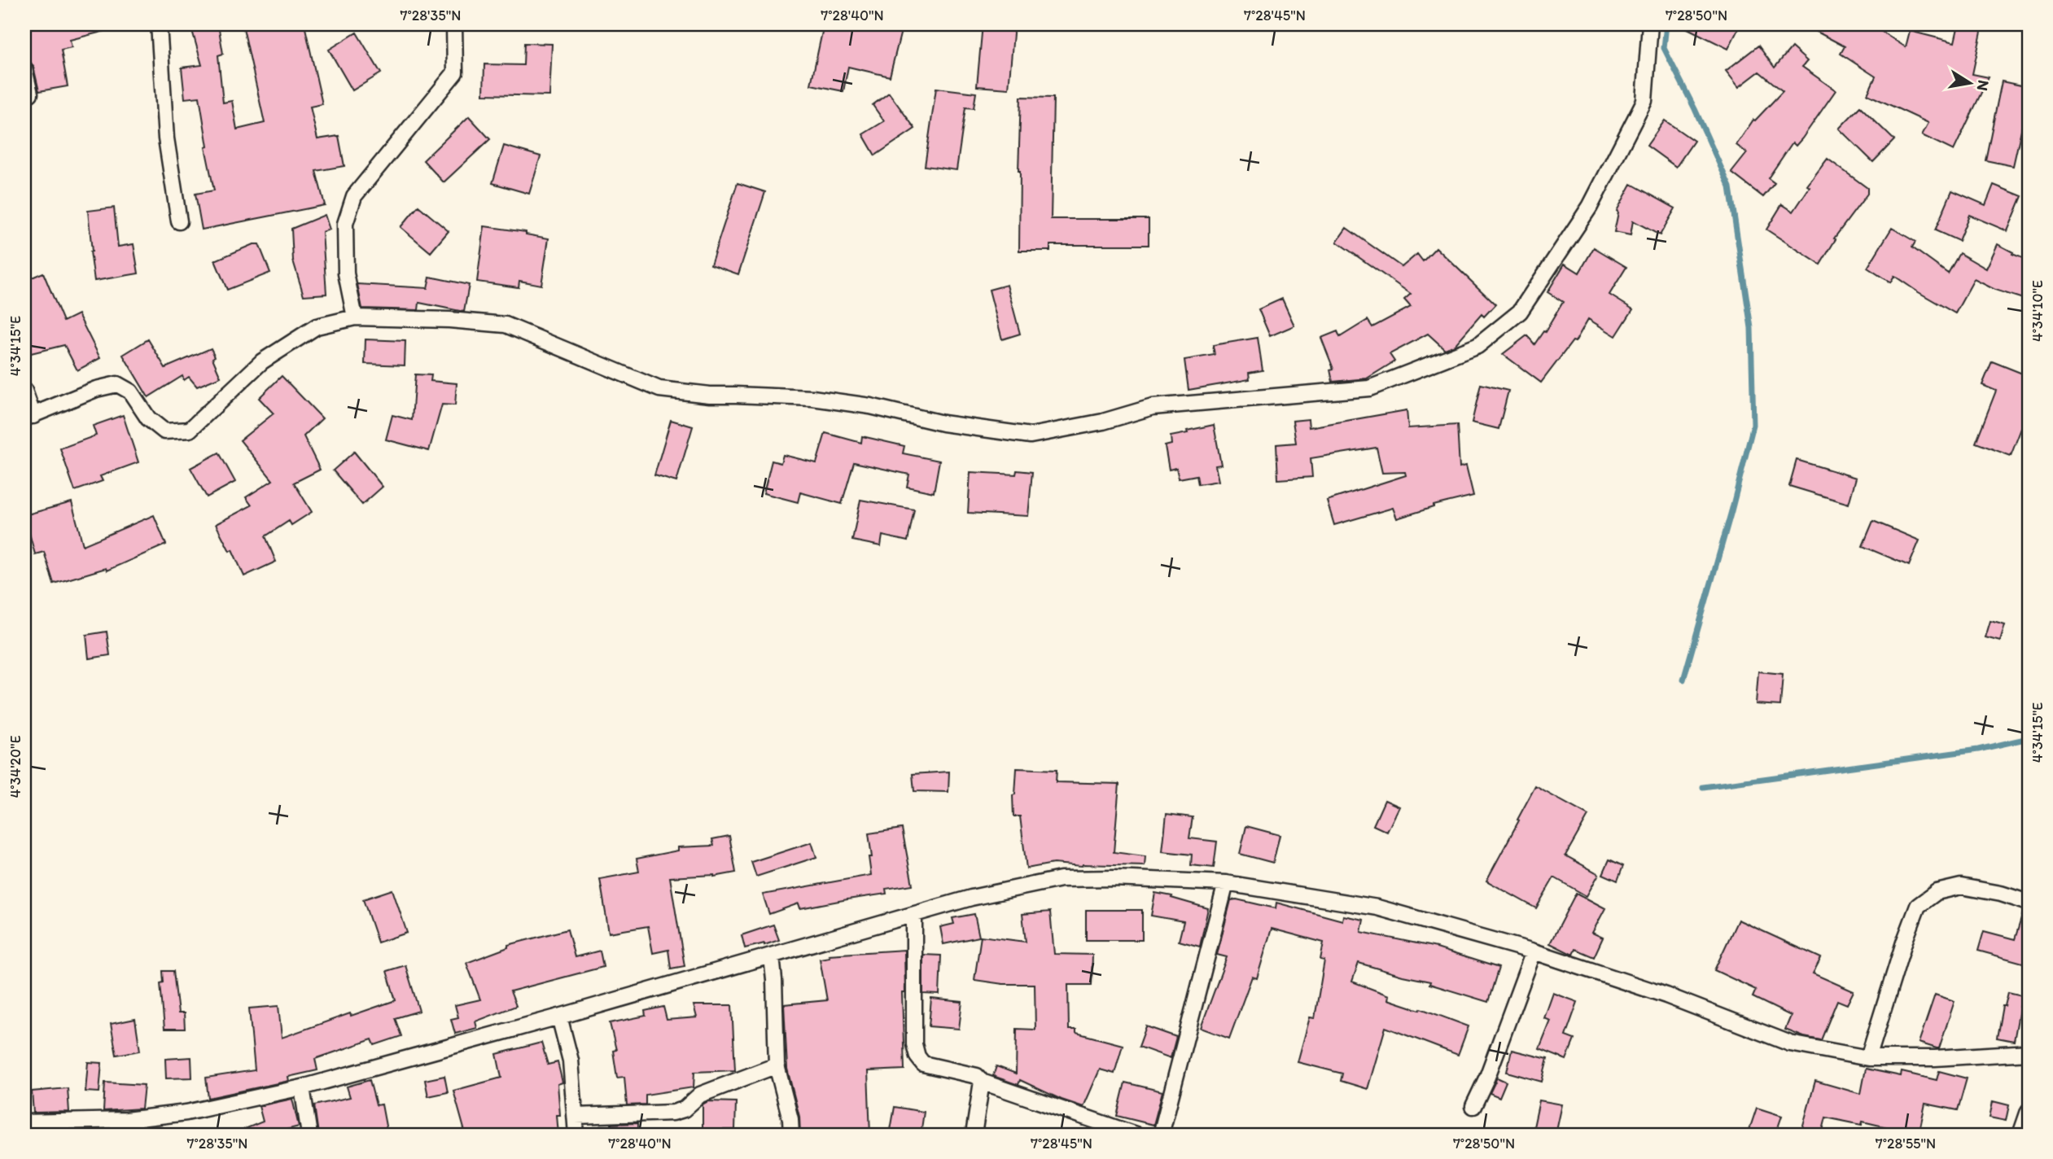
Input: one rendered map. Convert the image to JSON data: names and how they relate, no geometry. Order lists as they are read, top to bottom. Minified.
{"north":"right","coordinates":["7°28'35\"N","7°28'40\"N","7°28'45\"N","7°28'50\"N","4°34'10\"E","4°34'15\"E","4°34'20\"E","7°28'55\"N"]}
